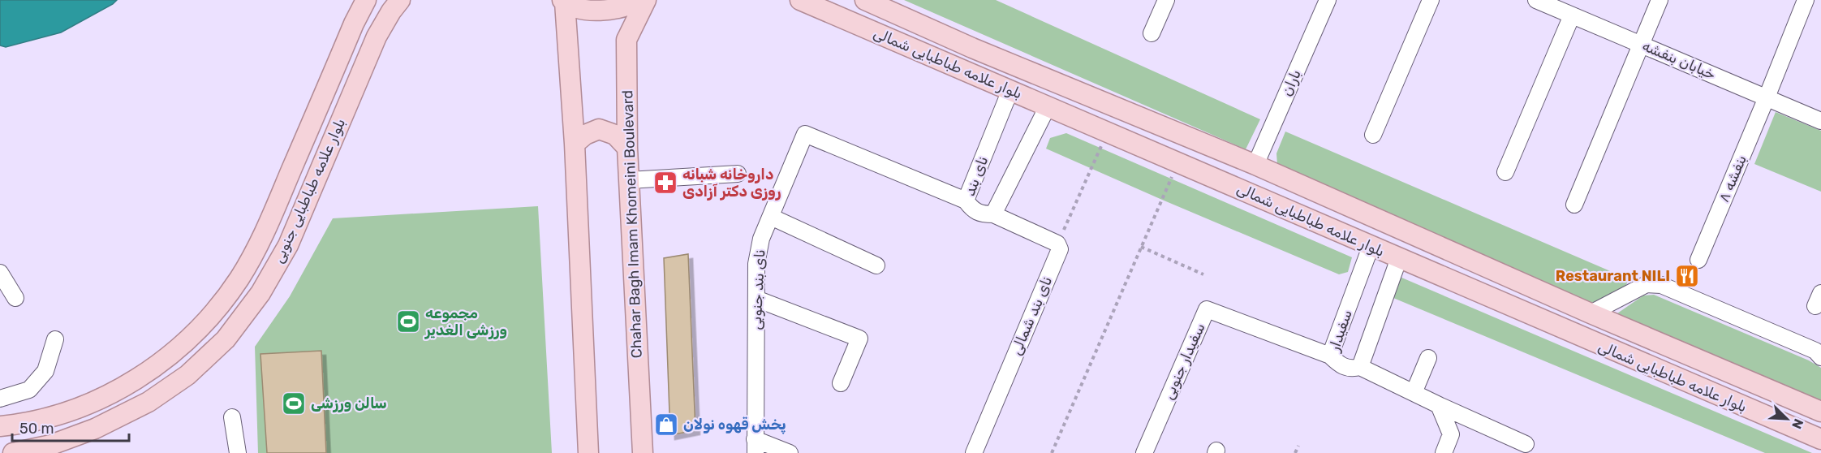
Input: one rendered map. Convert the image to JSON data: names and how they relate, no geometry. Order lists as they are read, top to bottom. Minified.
{"streets":{"main road":["بلوار علامه طباطبایی شمالی","بلوار علامه طباطبایی جنوبی","Chahar Bagh Imam Khomeini Boulevard"],"street":["خیابان بنفشه","باران","نای بند","بنفشه ۸","نای بند جنوبی","نای بند شمالی","سفیدار","سفیدار جنوبی"]},"crossings":[["خیابان بنفشه","بنفشه ۸"],["بلوار علامه طباطبایی شمالی","باران"],["بلوار علامه طباطبایی شمالی","نای بند"],["بلوار علامه طباطبایی شمالی","سفیدار"],["نای بند","نای بند جنوبی"],["سفیدار","سفیدار جنوبی"]],"places":{"pharmacy":["داروخانه شبانه روزی دکتر آزادی"],"restaurant":["Restaurant NILI"],"sports":["مجموعه ورزشی الغدیر","سالن ورزشی"],"shop":["پخش قهوه نولان"]},"scale_bar":"50 m","north":"bottom right"}
